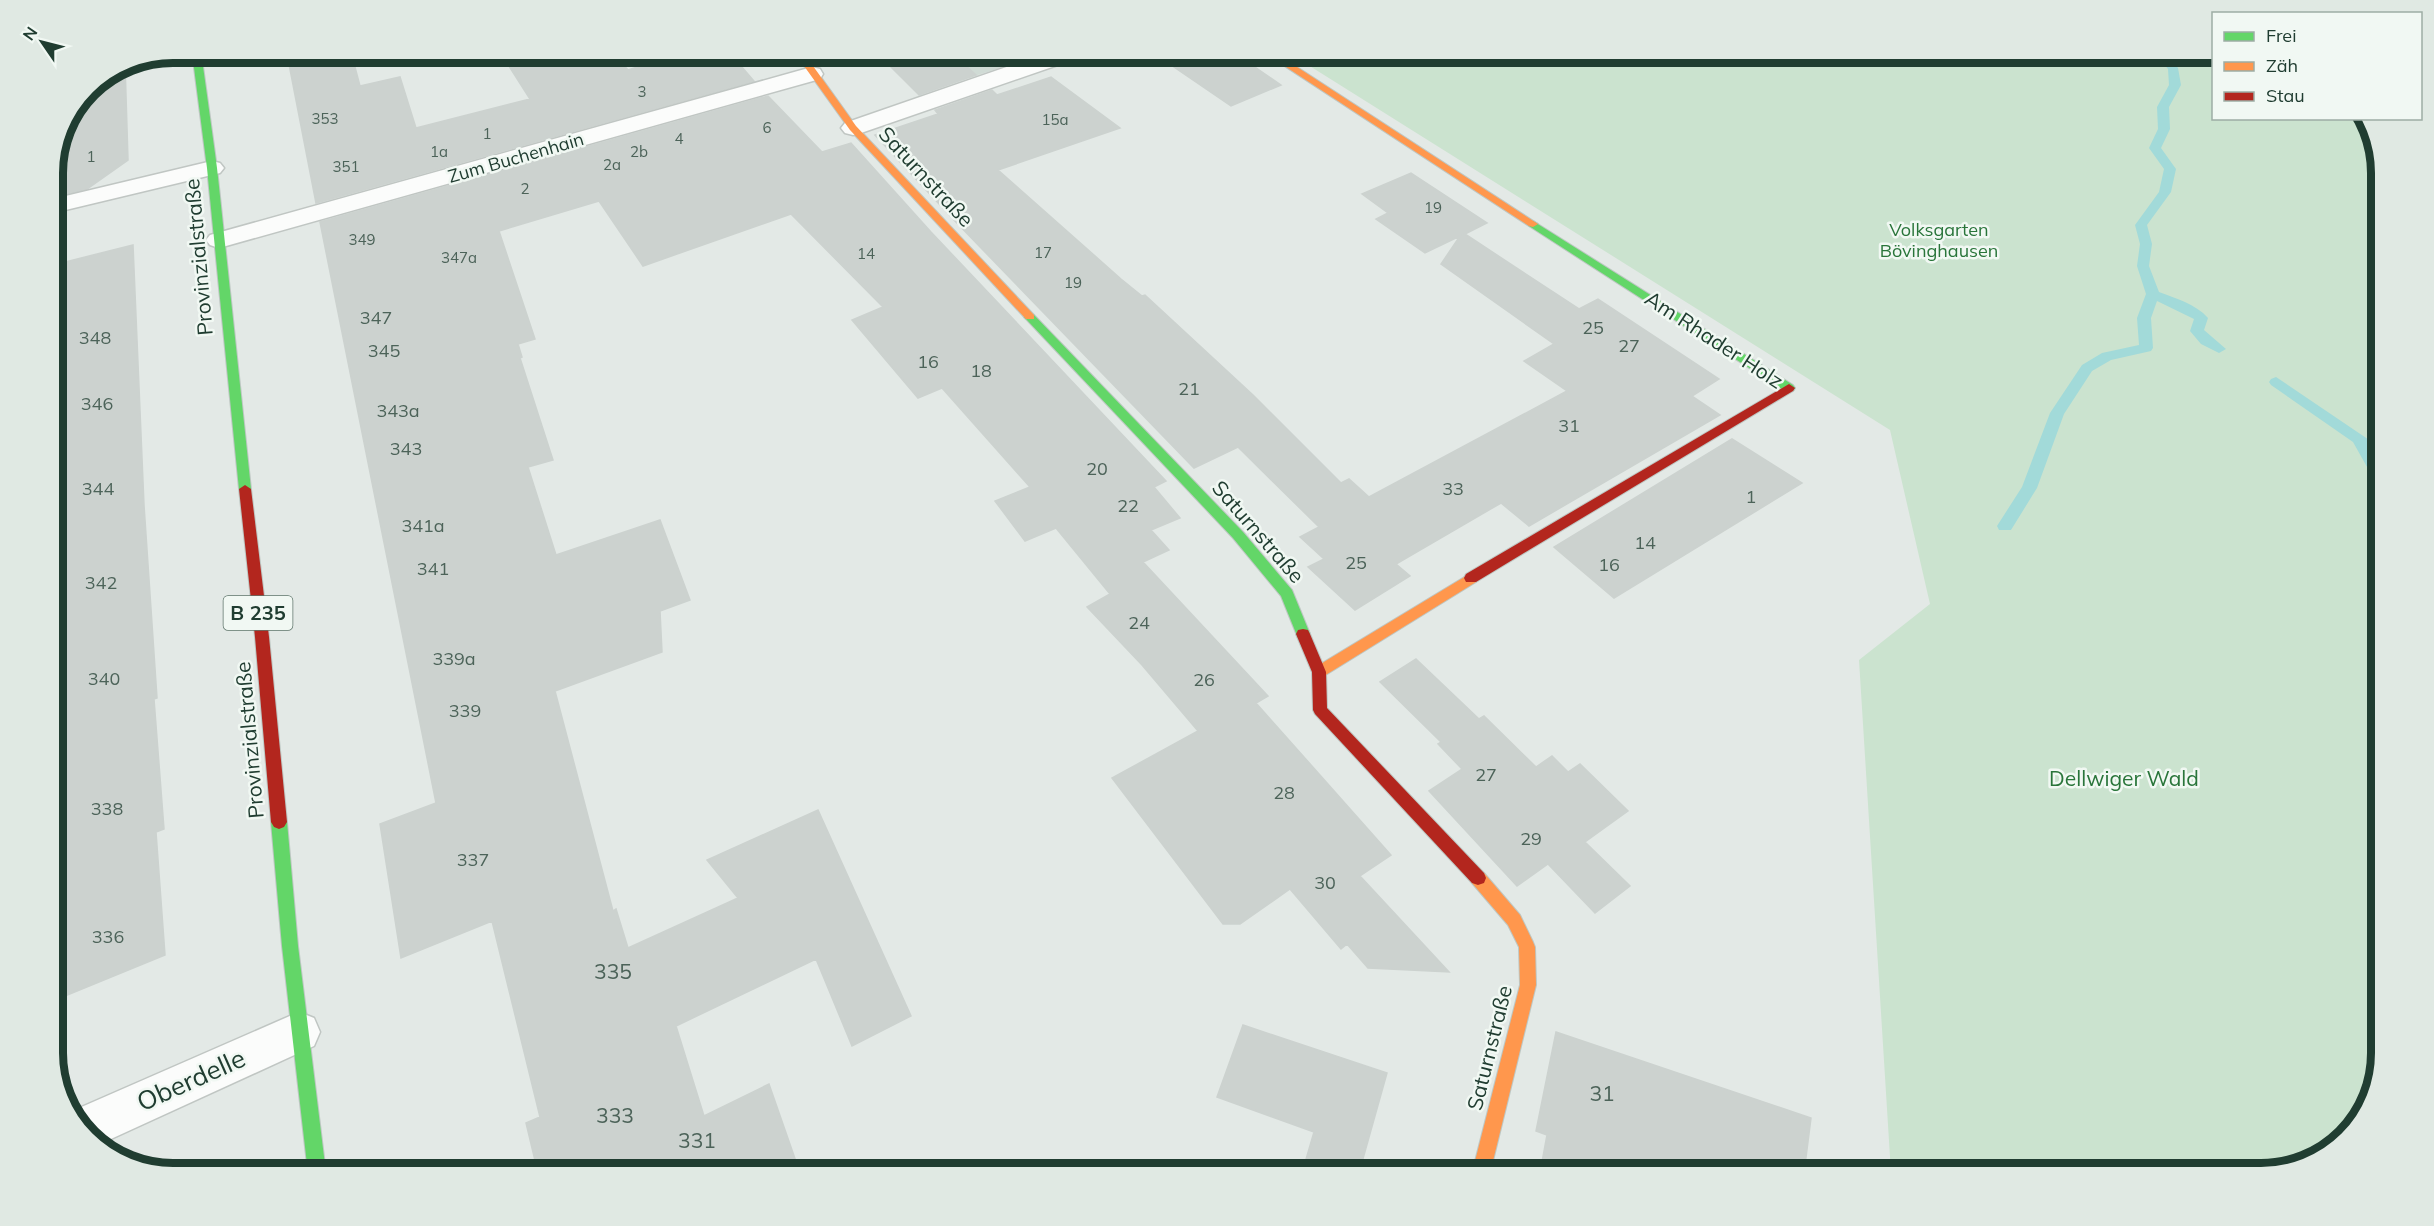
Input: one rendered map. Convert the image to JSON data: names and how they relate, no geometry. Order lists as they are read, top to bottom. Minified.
{"streets":{"street":["Zum Buchenhain","Saturnstraße","Provinzialstraße","Am Rhader Holz","B 235","Oberdelle"]},"crossings":[["Zum Buchenhain","Saturnstraße"],["Zum Buchenhain","Provinzialstraße"],["Saturnstraße","Am Rhader Holz"],["Provinzialstraße","Oberdelle"]],"parks":["Volksgarten Bövinghausen","Dellwiger Wald"],"house_numbers":["3","353","15a","6","1","4","1a","2b","1","2a","351","2","19","349","17","14","347a","19","347","25","348","27","345","16","18","21","346","343a","31","343","20","344","33","1","22","341a","14","25","16","341","342","24","339a","340","26","339","27","28","338","29","337","30","336","335","31","333","331"],"legend":["Frei","Zäh","Stau"],"north":"top left"}
